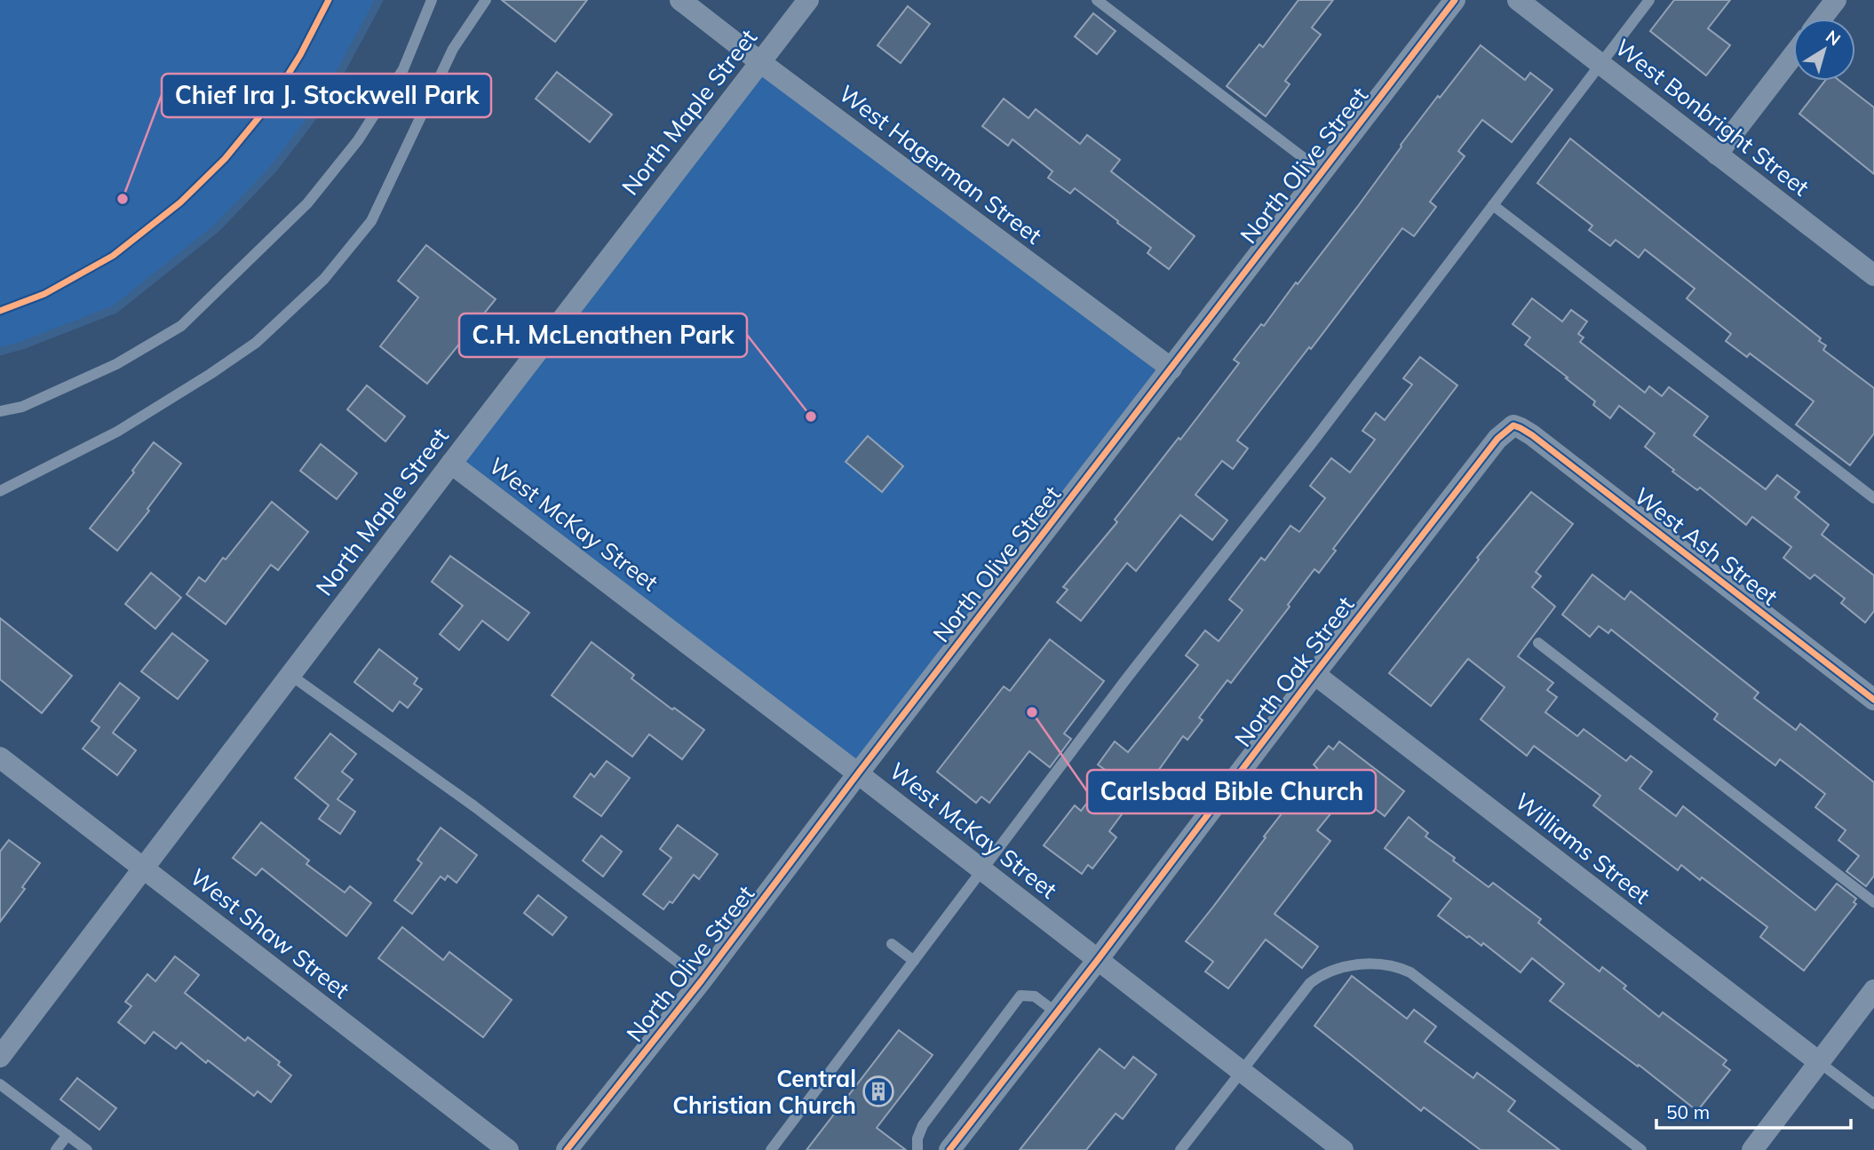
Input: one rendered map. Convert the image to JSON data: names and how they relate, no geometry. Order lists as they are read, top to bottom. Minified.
{"streets":{"street":["North Maple Street","West Bonbright Street","West Hagerman Street","North Olive Street","West McKay Street","West Ash Street","North Oak Street","Williams Street","West Shaw Street"]},"crossings":[["North Maple Street","West Hagerman Street"],["North Maple Street","West McKay Street"],["North Maple Street","West Shaw Street"],["West Hagerman Street","North Olive Street"],["North Olive Street","West McKay Street"],["West McKay Street","North Oak Street"],["West Ash Street","North Oak Street"],["North Oak Street","Williams Street"]],"places":{"other":["Chief Ira J. Stockwell Park","C.H. McLenathen Park","Carlsbad Bible Church"],"building":["Central Christian Church"]},"scale_bar":"50 m","north":"top right"}
